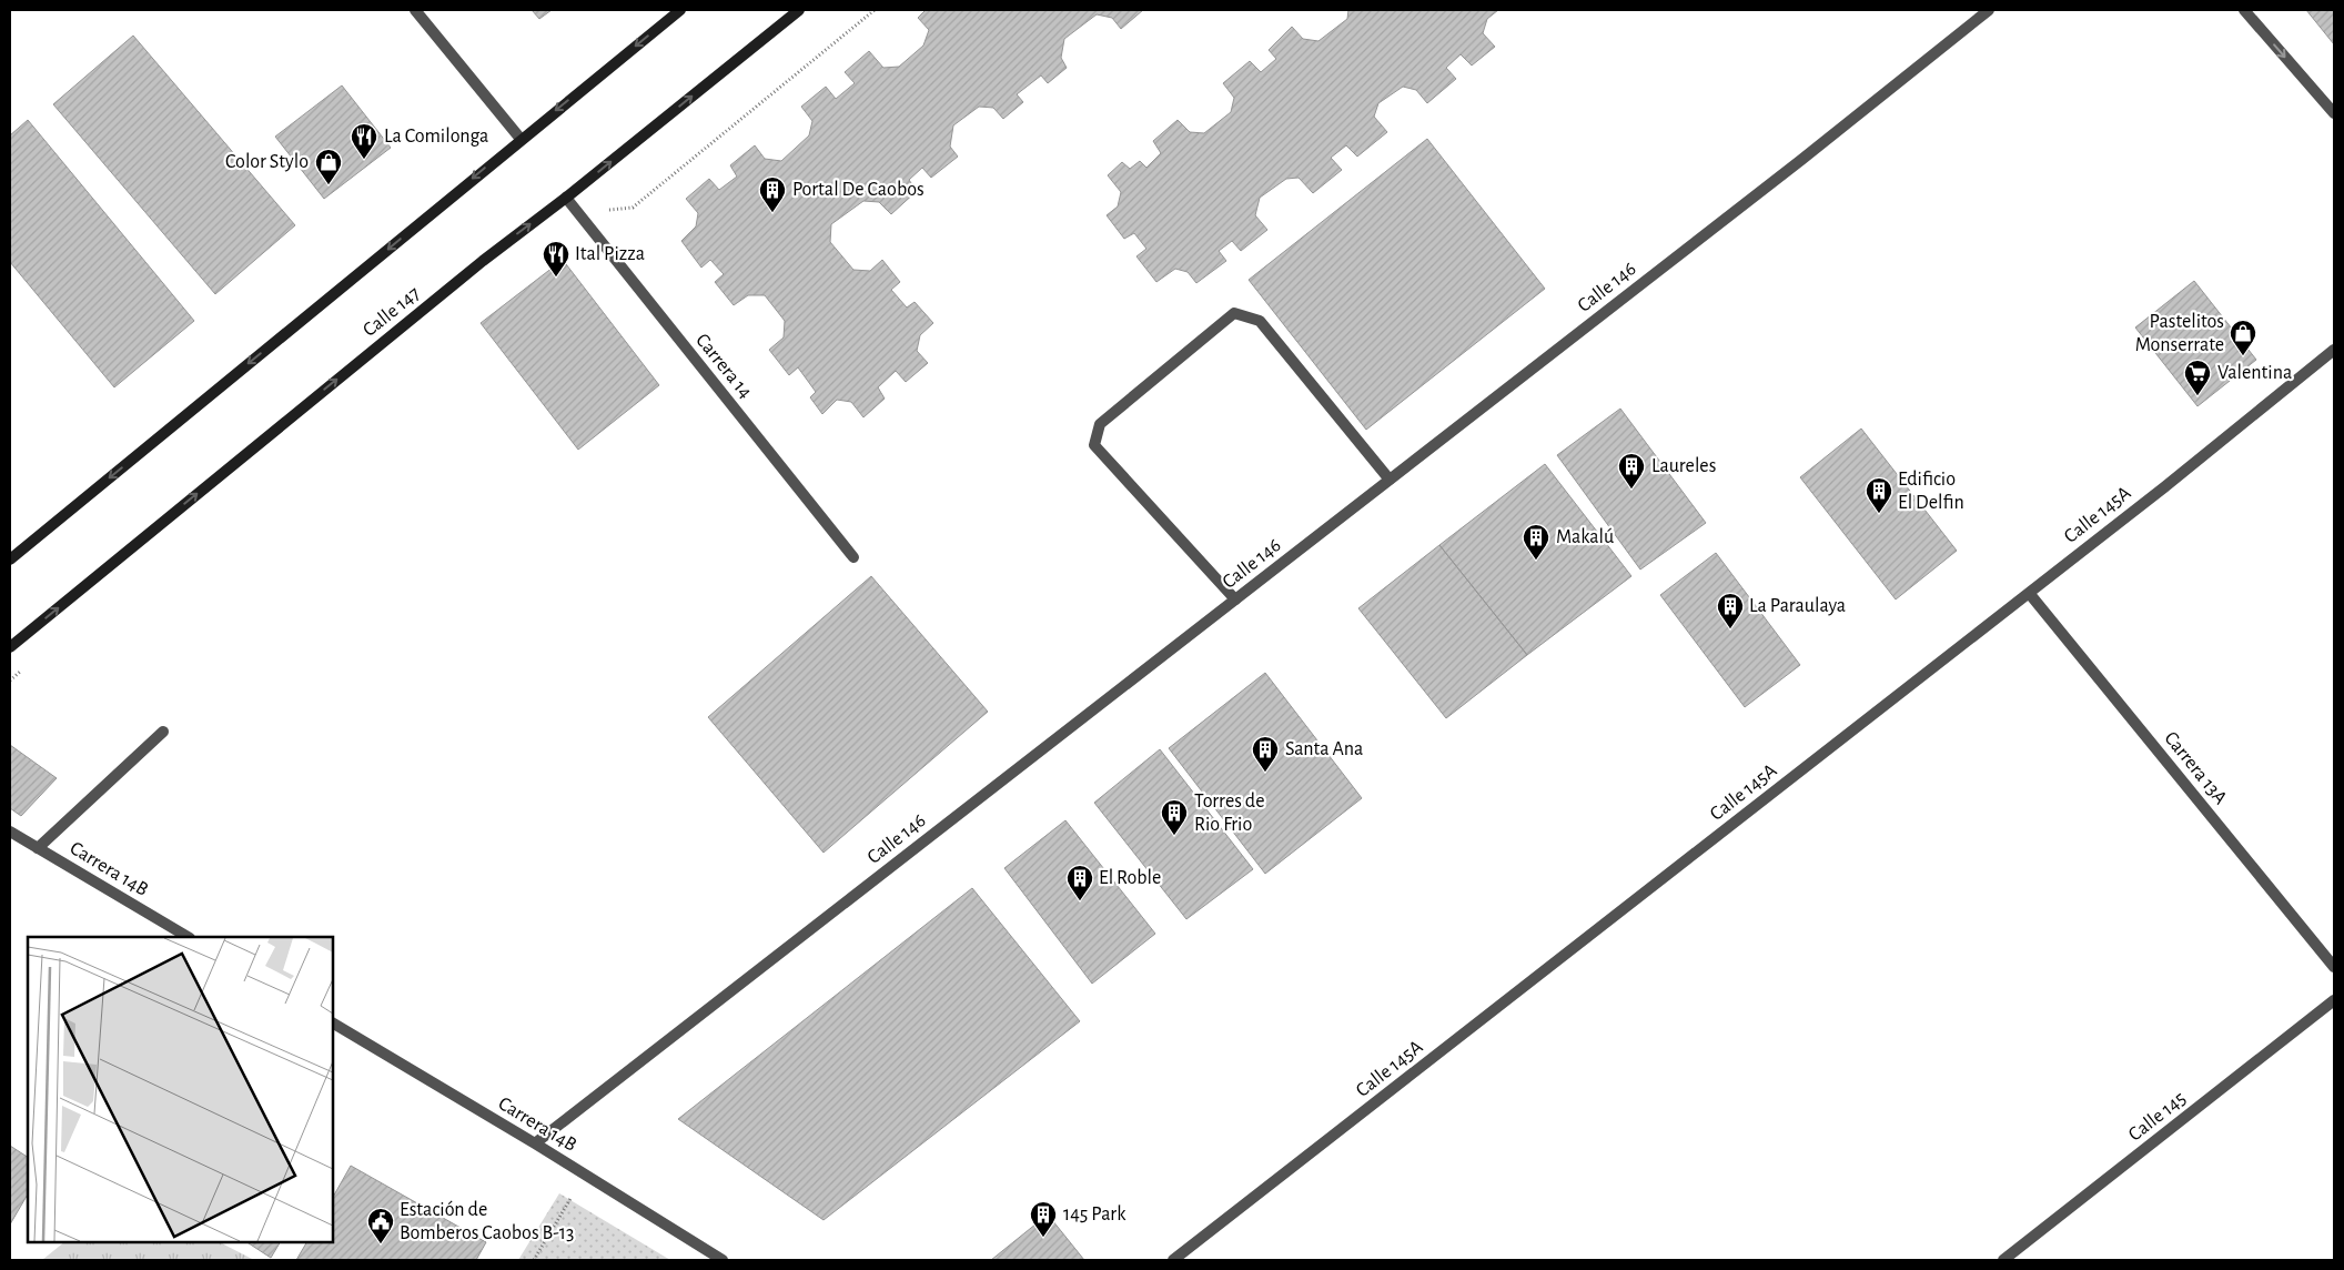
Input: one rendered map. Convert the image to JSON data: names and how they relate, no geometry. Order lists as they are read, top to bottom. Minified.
{"streets":{"main road":["Calle 147"],"street":["Calle 146","Carrera 14","Calle 145A","Carrera 13A","Carrera 14B","Calle 145"]},"crossings":[["Calle 146","Carrera 14B"],["Calle 147","Carrera 14"],["Calle 145A","Carrera 13A"]],"places":{"restaurant":["La Comilonga","Ital Pizza"],"shop":["Color Stylo","Pastelitos Monserrate"],"building":["Portal De Caobos","Laureles","Edificio El Delfin","Makalú","La Paraulaya","Santa Ana","Torres de Rio Frio","El Roble","145 Park"],"supermarket":["Valentina"],"public building":["Estación de Bomberos Caobos B-13"]}}
